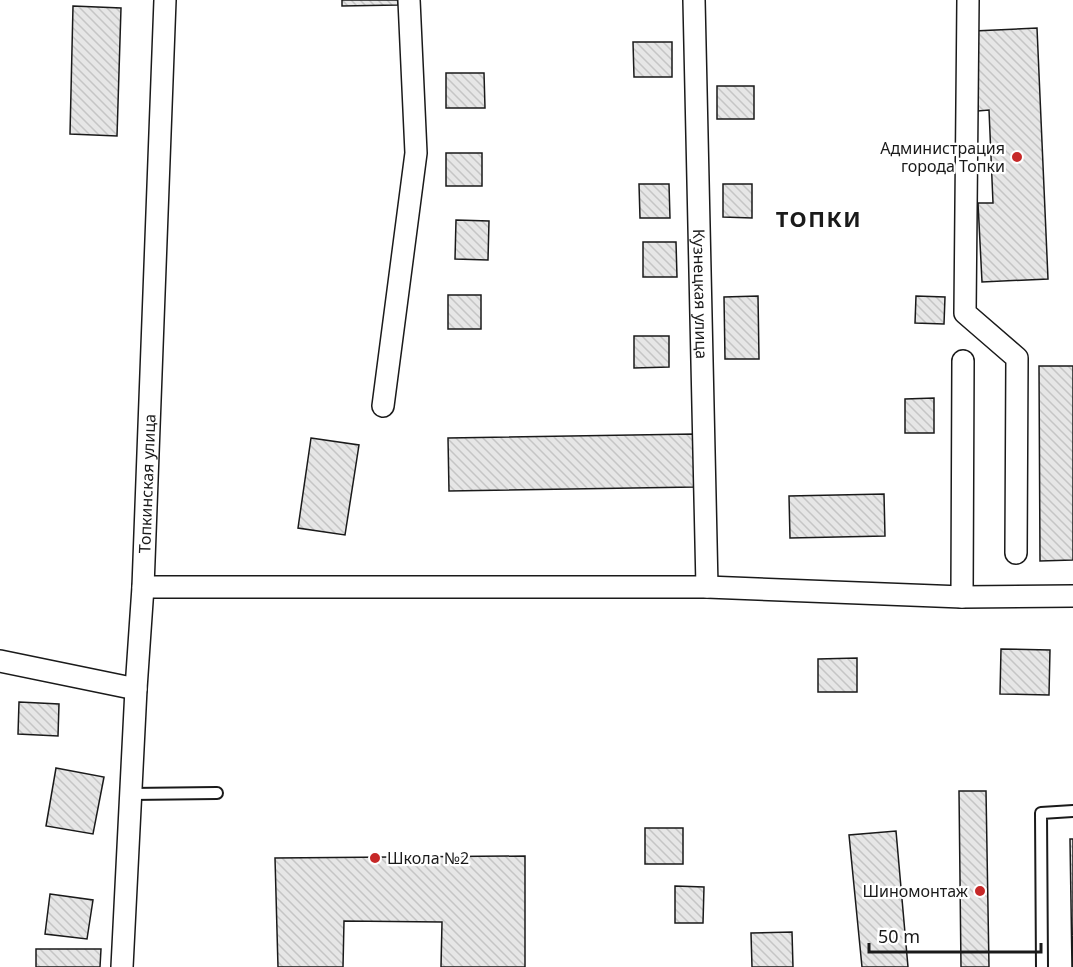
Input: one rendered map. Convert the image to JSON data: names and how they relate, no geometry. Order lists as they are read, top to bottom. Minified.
{"streets":{"street":["Кузнецкая улица","Топкинская улица"]},"districts":["ТОПКИ"],"places":["Администрация города Топки","Школа №2","Шиномонтаж"],"scale_bar":"50 m"}
